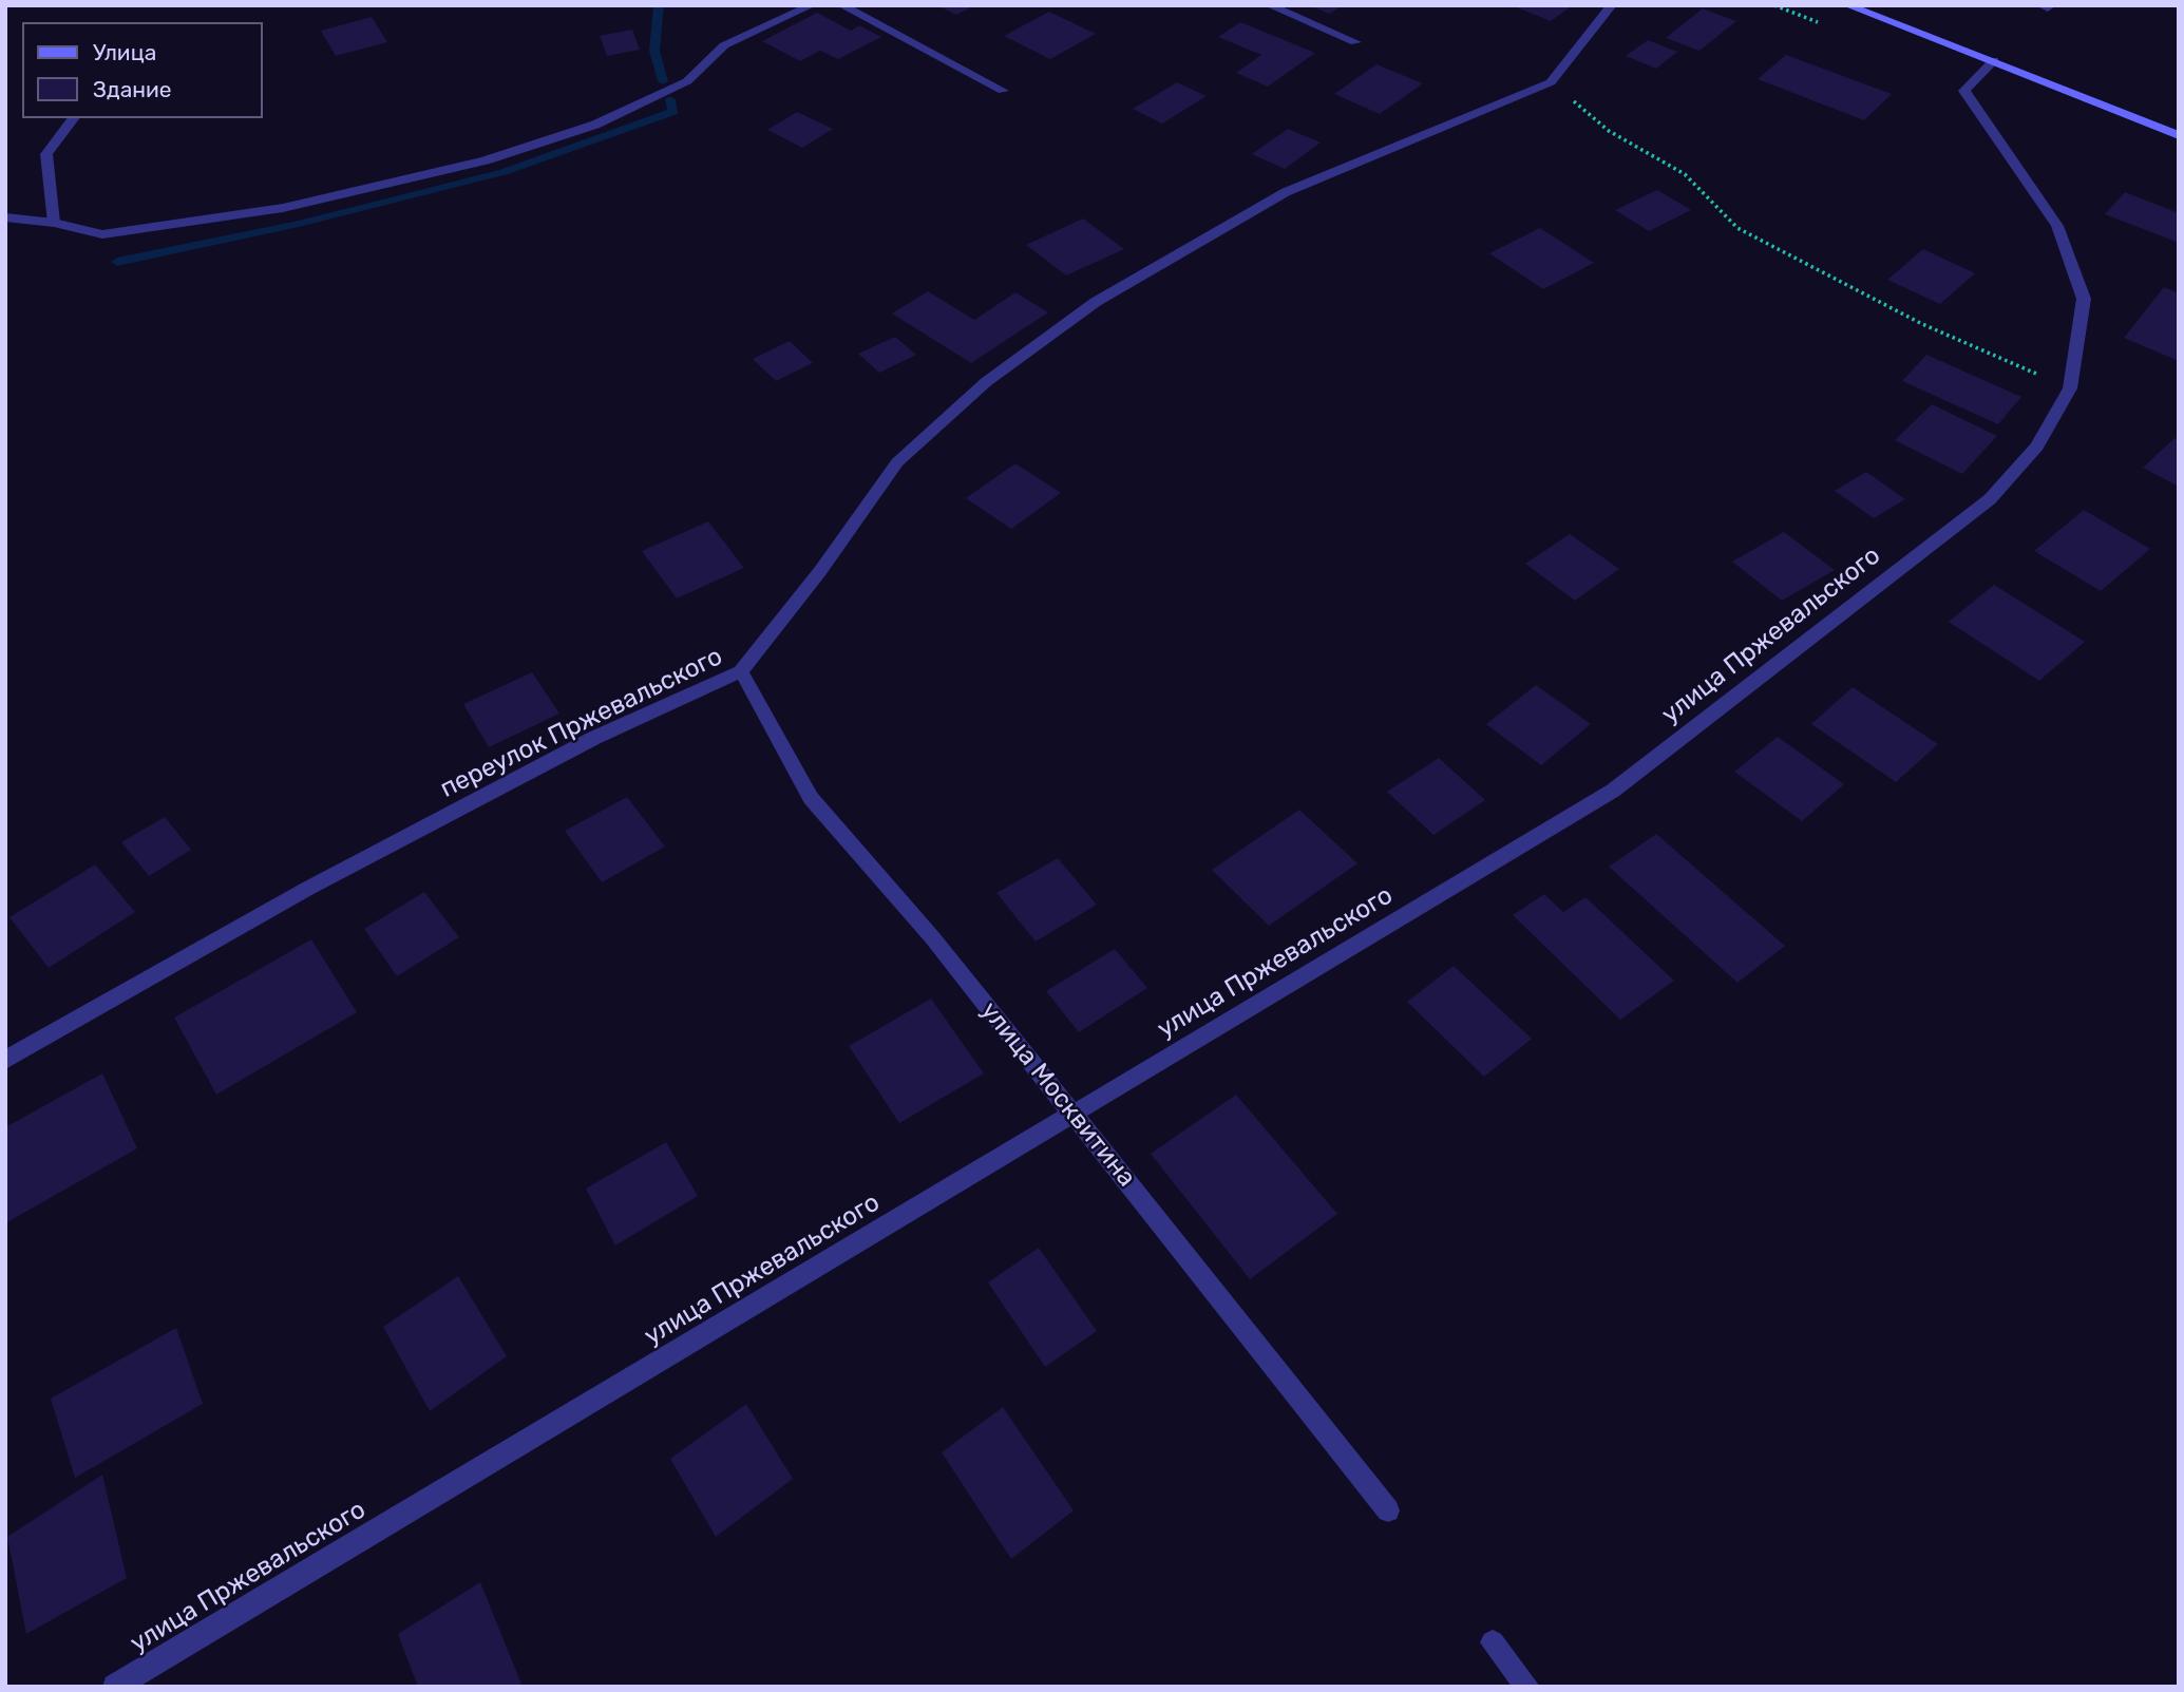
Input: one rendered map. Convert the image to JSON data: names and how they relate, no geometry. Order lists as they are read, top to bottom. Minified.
{"streets":{"street":["улица Пржевальского","переулок Пржевальского","улица Москвитина"]},"crossings":[["улица Пржевальского","улица Москвитина"],["переулок Пржевальского","улица Москвитина"]],"legend":["Улица","Здание"]}
